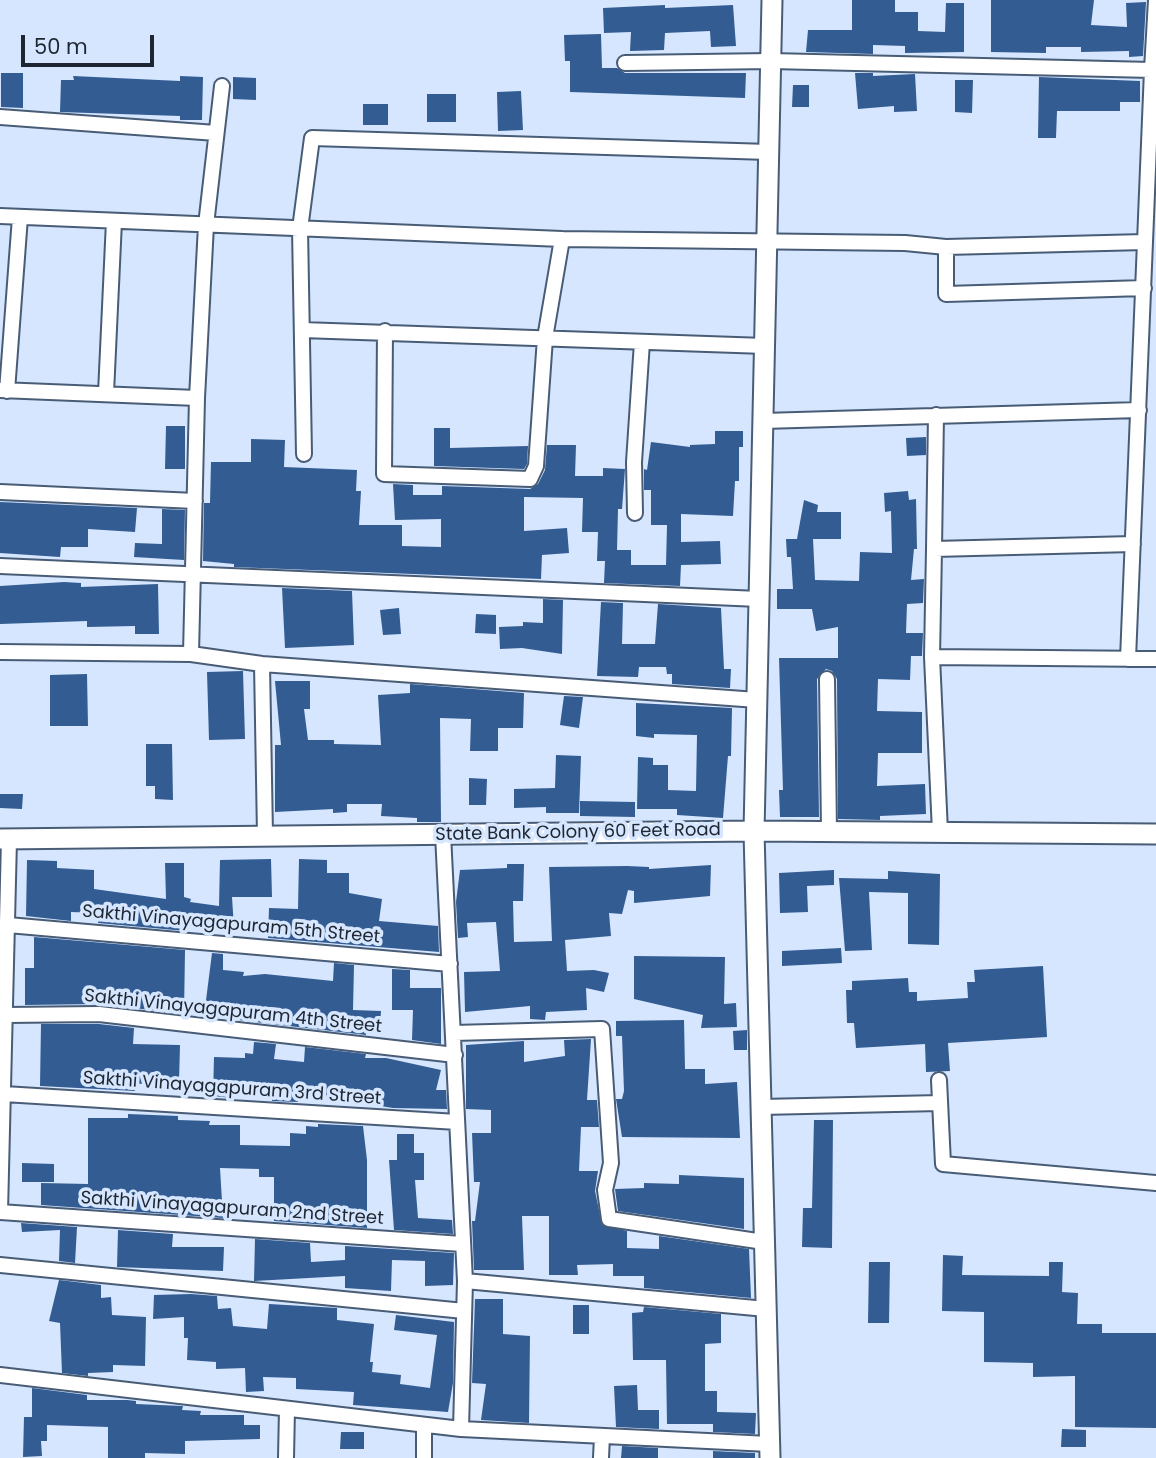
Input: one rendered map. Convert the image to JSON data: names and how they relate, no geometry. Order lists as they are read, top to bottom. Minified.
{"streets":{"street":["State Bank Colony 60 Feet Road","Sakthi Vinayagapuram 5th Street","Sakthi Vinayagapuram 4th Street","Sakthi Vinayagapuram 3rd Street","Sakthi Vinayagapuram 2nd Street"]},"scale_bar":"50 m"}
